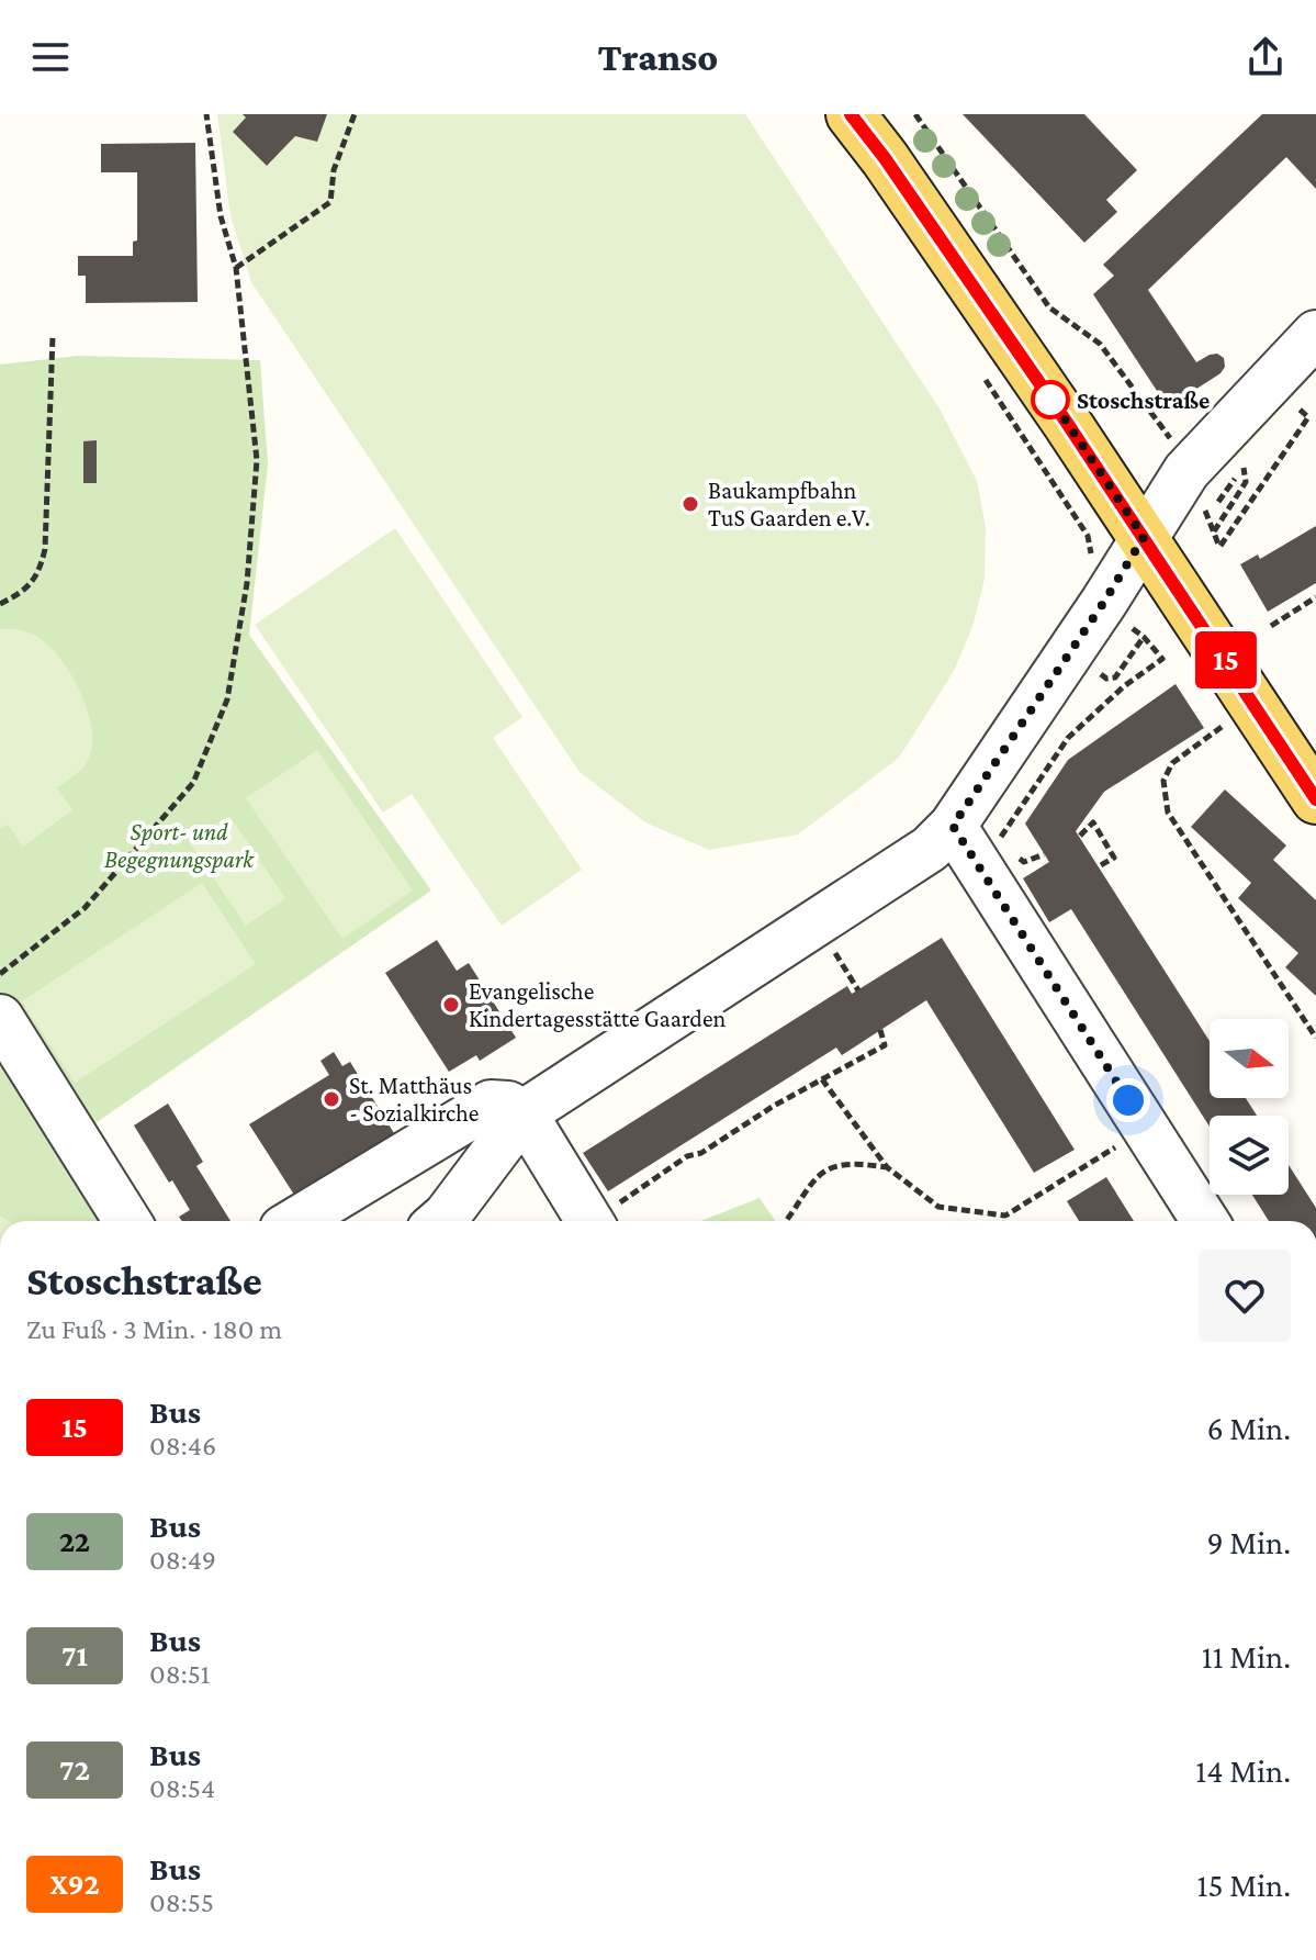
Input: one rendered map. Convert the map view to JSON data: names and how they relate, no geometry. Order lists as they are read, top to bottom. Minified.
{"parks":["Sport- und Begegnungspark"],"places":["Stoschstraße","Baukampfbahn TuS Gaarden e.V.","Evangelische Kindertagesstätte Gaarden","St. Matthäus - Sozialkirche"],"lines":["bus line 15"],"north":"right","page":{"header":"Transo","on_map":"15","heading":["Stoschstraße","Zu Fuß · 3 Min. · 180 m"],"list":[{"mark":"15","name":"Bus","note":"08:46","value":"6 Min."},{"mark":"22","name":"Bus","note":"08:49","value":"9 Min."},{"mark":"71","name":"Bus","note":"08:51","value":"11 Min."},{"mark":"72","name":"Bus","note":"08:54","value":"14 Min."},{"mark":"X92","name":"Bus","note":"08:55","value":"15 Min."}]}}
